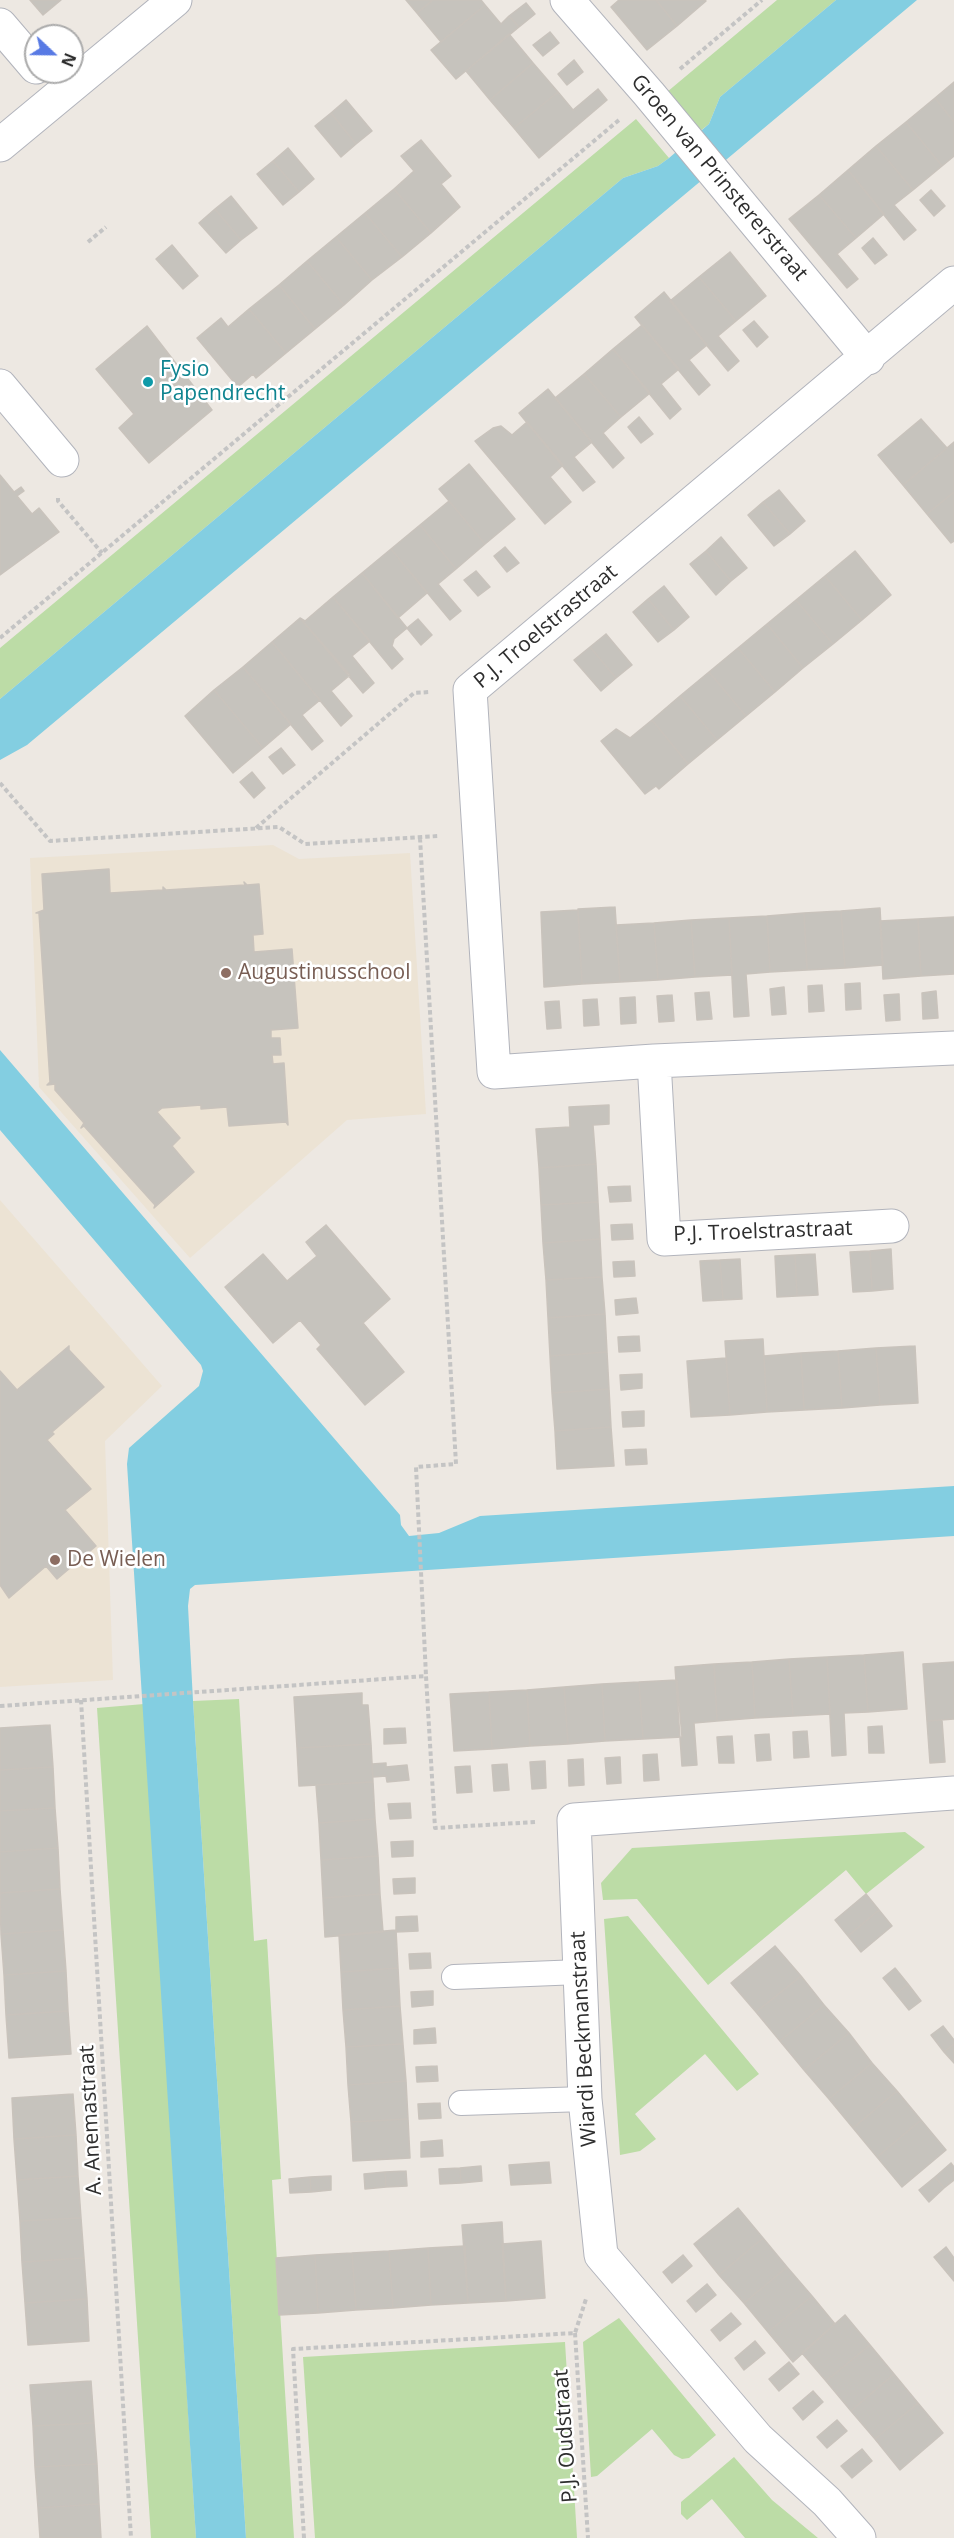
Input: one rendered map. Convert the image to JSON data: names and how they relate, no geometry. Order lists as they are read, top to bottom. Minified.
{"streets":{"street":["Groen van Prinstererstraat","P.J. Troelstrastraat","Wiardi Beckmanstraat"],"path":["A. Anemastraat","P.J. Oudstraat"]},"crossings":[["Groen van Prinstererstraat","P.J. Troelstrastraat"]],"places":["Fysio Papendrecht","Augustinusschool","De Wielen"],"north":"right"}
